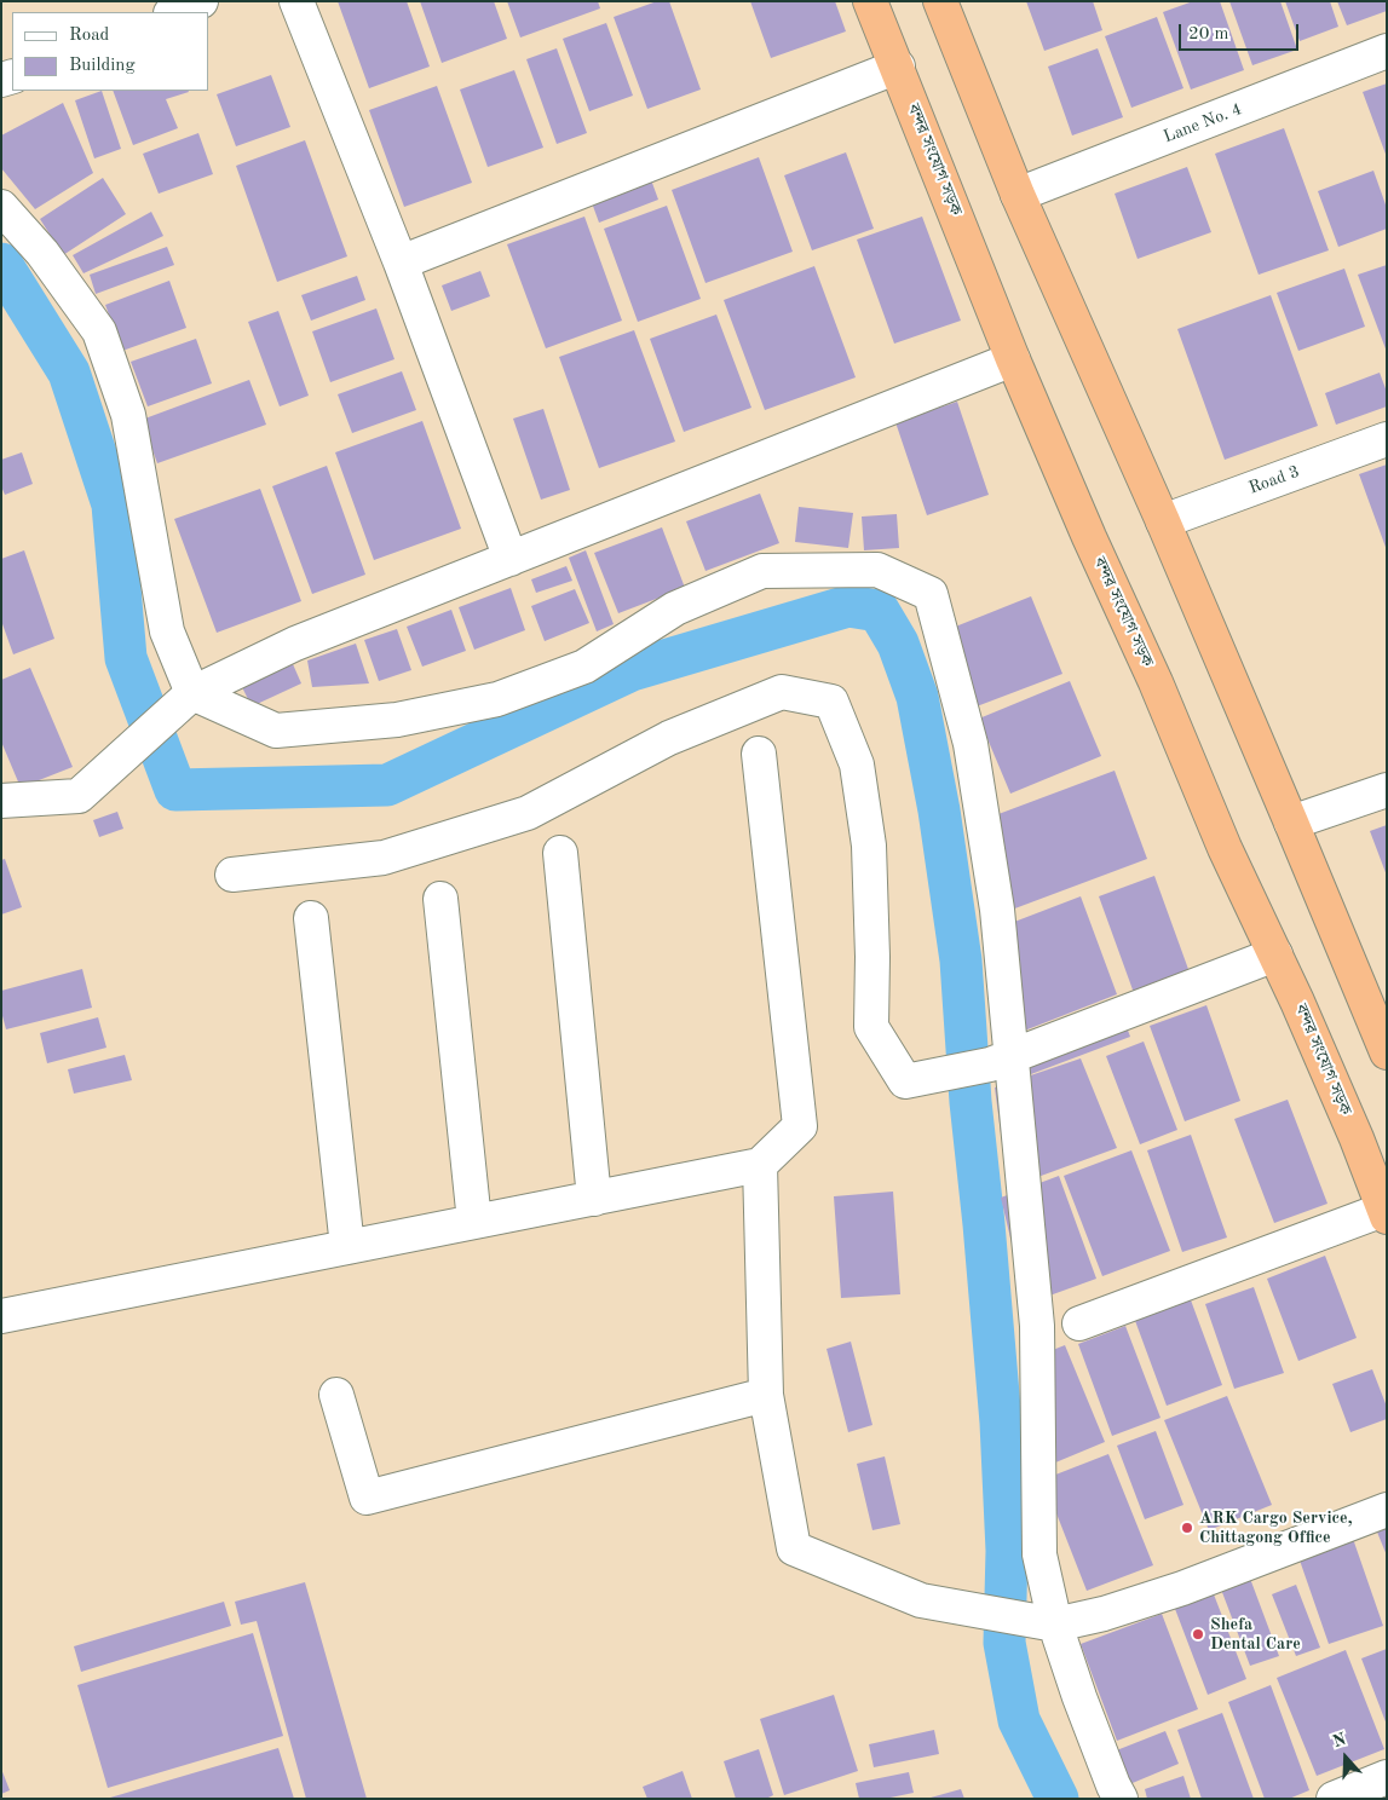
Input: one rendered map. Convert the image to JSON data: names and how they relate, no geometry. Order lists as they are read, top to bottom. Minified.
{"streets":{"highway":["বন্দর সংযোগ সড়ক"],"street":["Lane No. 4","Road 3"]},"places":["ARK Cargo Service, Chittagong Office","Shefa Dental Care"],"legend":["Road","Building"],"scale_bar":"20 m","north":"top"}
